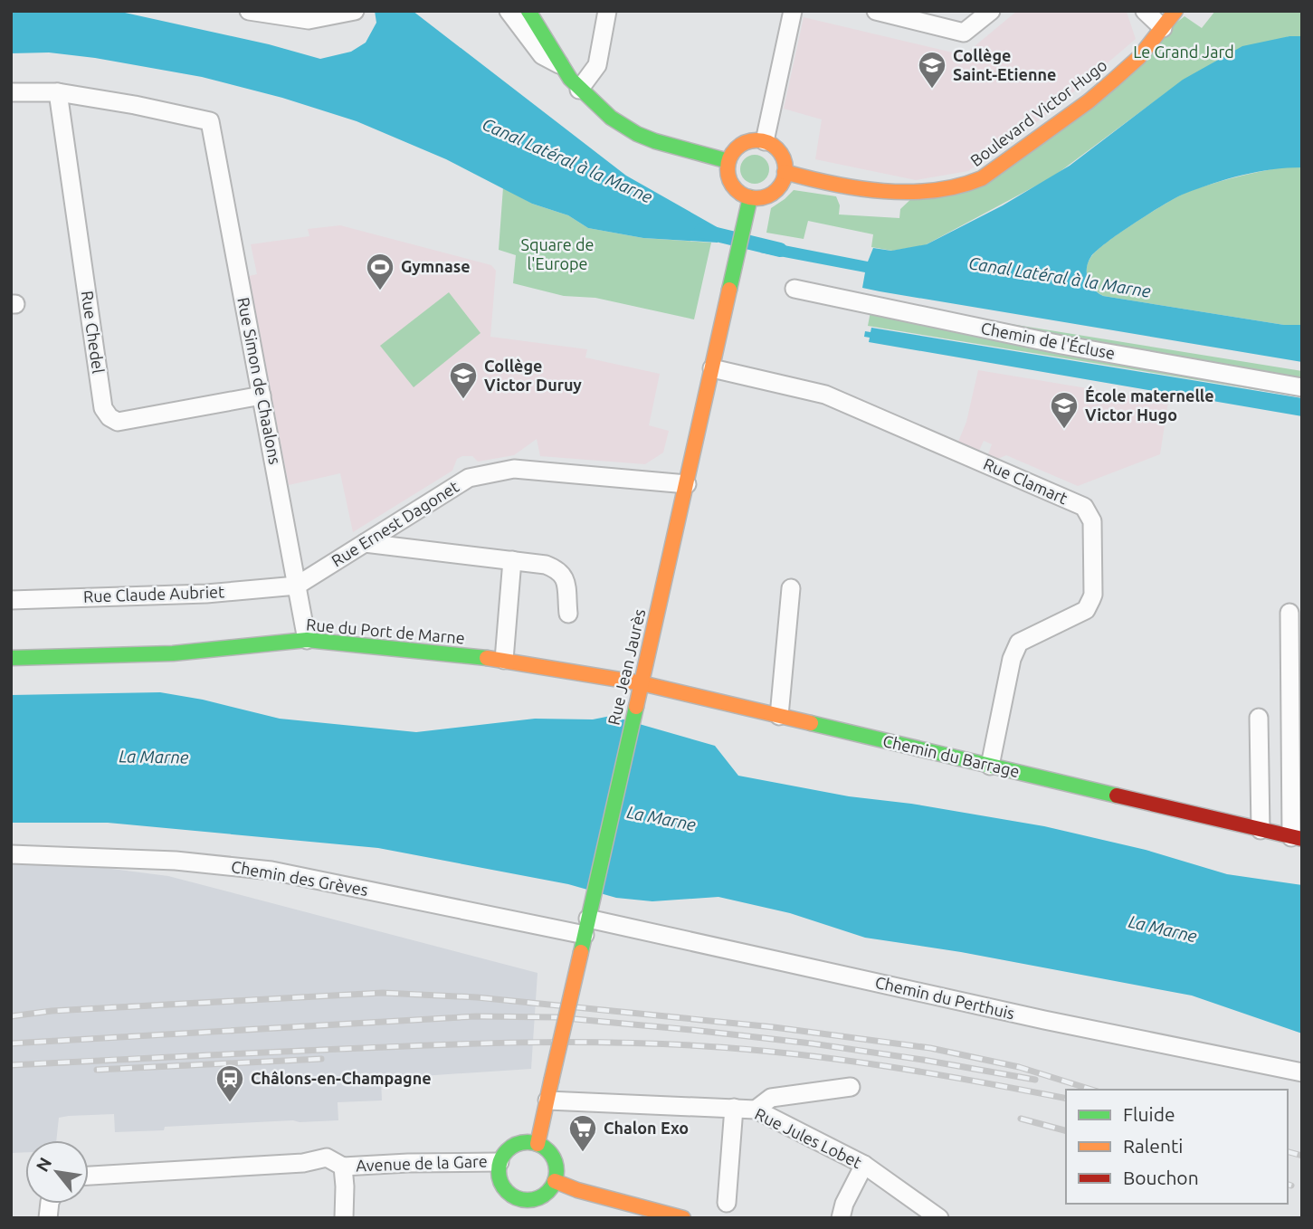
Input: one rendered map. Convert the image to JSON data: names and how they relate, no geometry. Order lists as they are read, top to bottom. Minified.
{"streets":{"main road":["Boulevard Victor Hugo","Rue du Port de Marne","Rue Jean Jaurès","Chemin du Barrage"],"street":["Rue Chedel","Chemin de l'Écluse","Rue Simon de Chaalons","Rue Clamart","Rue Ernest Dagonet","Rue Claude Aubriet","Chemin des Grèves","Chemin du Perthuis","Rue Jules Lobet","Avenue de la Gare"]},"crossings":[["Boulevard Victor Hugo","Rue Jean Jaurès"],["Rue Chedel","Rue Simon de Chaalons"],["Rue Simon de Chaalons","Rue Ernest Dagonet"],["Rue Simon de Chaalons","Rue Claude Aubriet"],["Rue Simon de Chaalons","Rue du Port de Marne"],["Rue Clamart","Rue Jean Jaurès"],["Rue Clamart","Chemin du Barrage"],["Rue Ernest Dagonet","Rue Claude Aubriet"],["Rue Ernest Dagonet","Rue Jean Jaurès"],["Rue du Port de Marne","Rue Jean Jaurès"],["Rue du Port de Marne","Chemin du Barrage"],["Rue Jean Jaurès","Chemin du Barrage"],["Rue Jean Jaurès","Chemin des Grèves"],["Rue Jean Jaurès","Chemin du Perthuis"],["Rue Jean Jaurès","Rue Jules Lobet"],["Rue Jean Jaurès","Avenue de la Gare"],["Chemin des Grèves","Chemin du Perthuis"]],"water":["Canal Latéral à la Marne","La Marne"],"parks":["Le Grand Jard","Square de l'Europe"],"places":{"school or university":["Collège Saint-Etienne","Collège Victor Duruy","École maternelle Victor Hugo"],"sports":["Gymnase"],"station":["Châlons-en-Champagne"],"supermarket":["Chalon Exo"]},"legend":["Fluide","Ralenti","Bouchon"],"north":"top left"}
